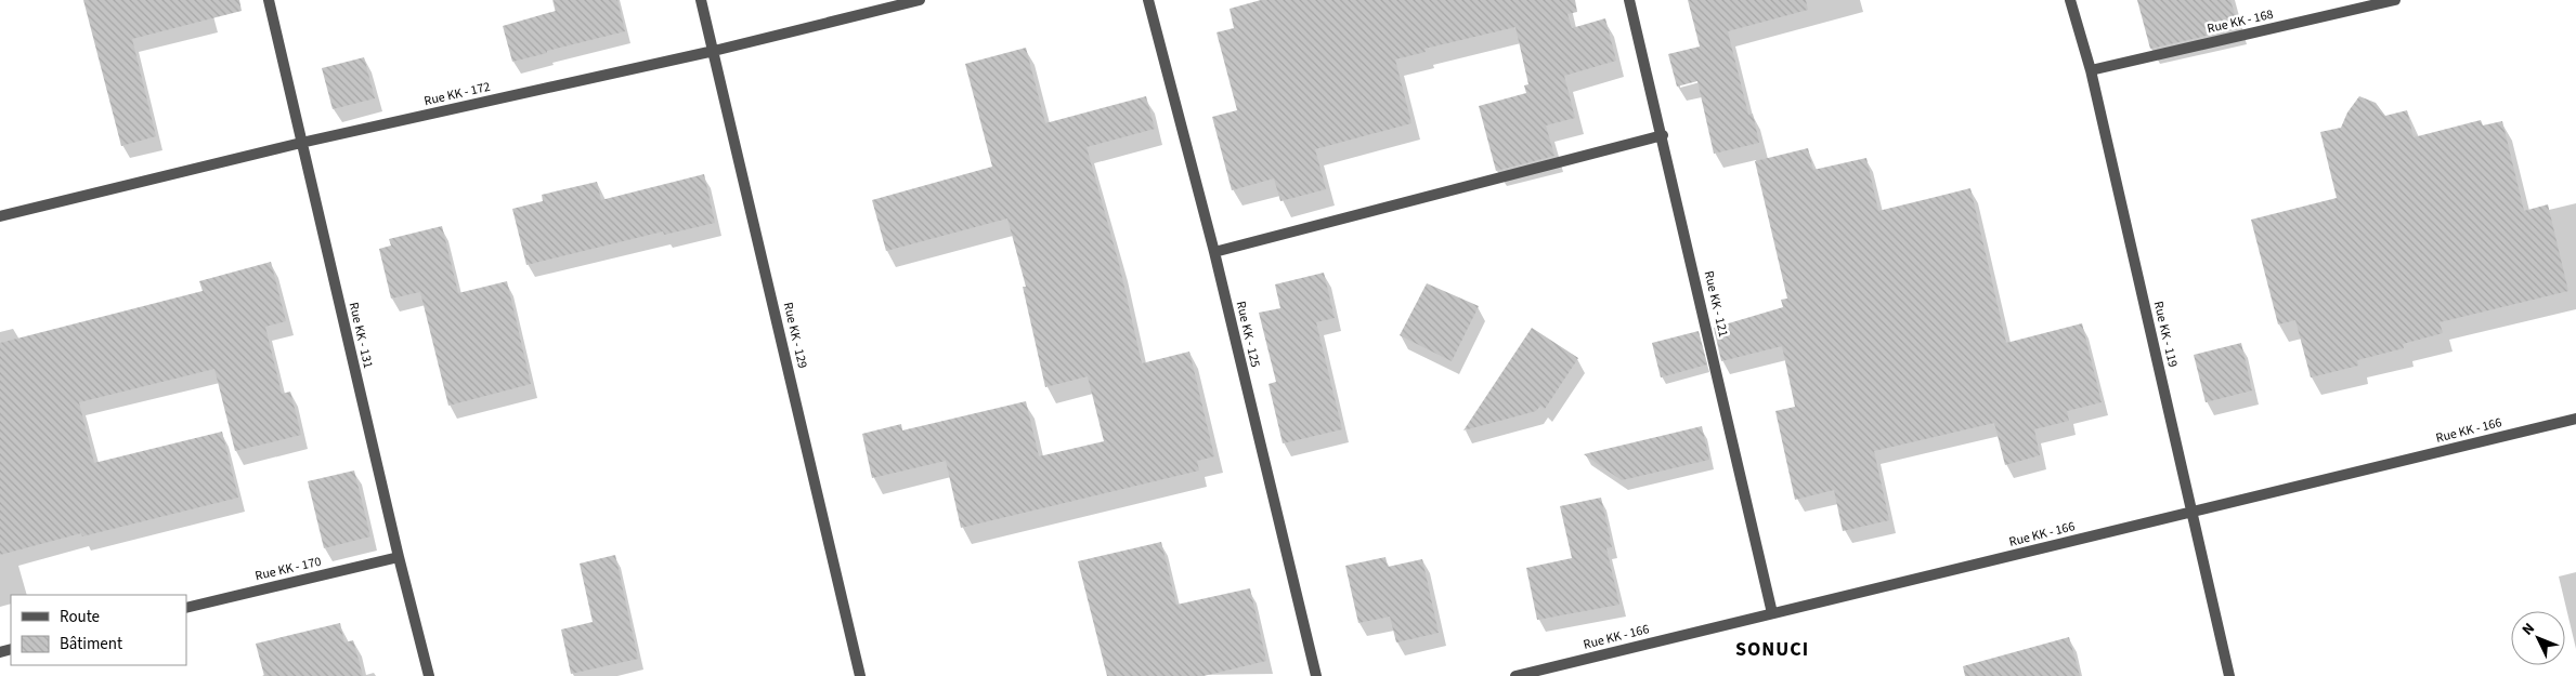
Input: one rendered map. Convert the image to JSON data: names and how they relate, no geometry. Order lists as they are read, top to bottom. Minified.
{"streets":{"street":["Rue KK - 168","Rue KK - 172","Rue KK - 121","Rue KK - 125","Rue KK - 119","Rue KK - 131","Rue KK - 129","Rue KK - 166","Rue KK - 170"]},"crossings":[["Rue KK - 168","Rue KK - 119"],["Rue KK - 172","Rue KK - 131"],["Rue KK - 172","Rue KK - 129"],["Rue KK - 121","Rue KK - 166"],["Rue KK - 119","Rue KK - 166"],["Rue KK - 131","Rue KK - 170"]],"districts":["SONUCI"],"legend":["Route","Bâtiment"],"north":"top left"}
